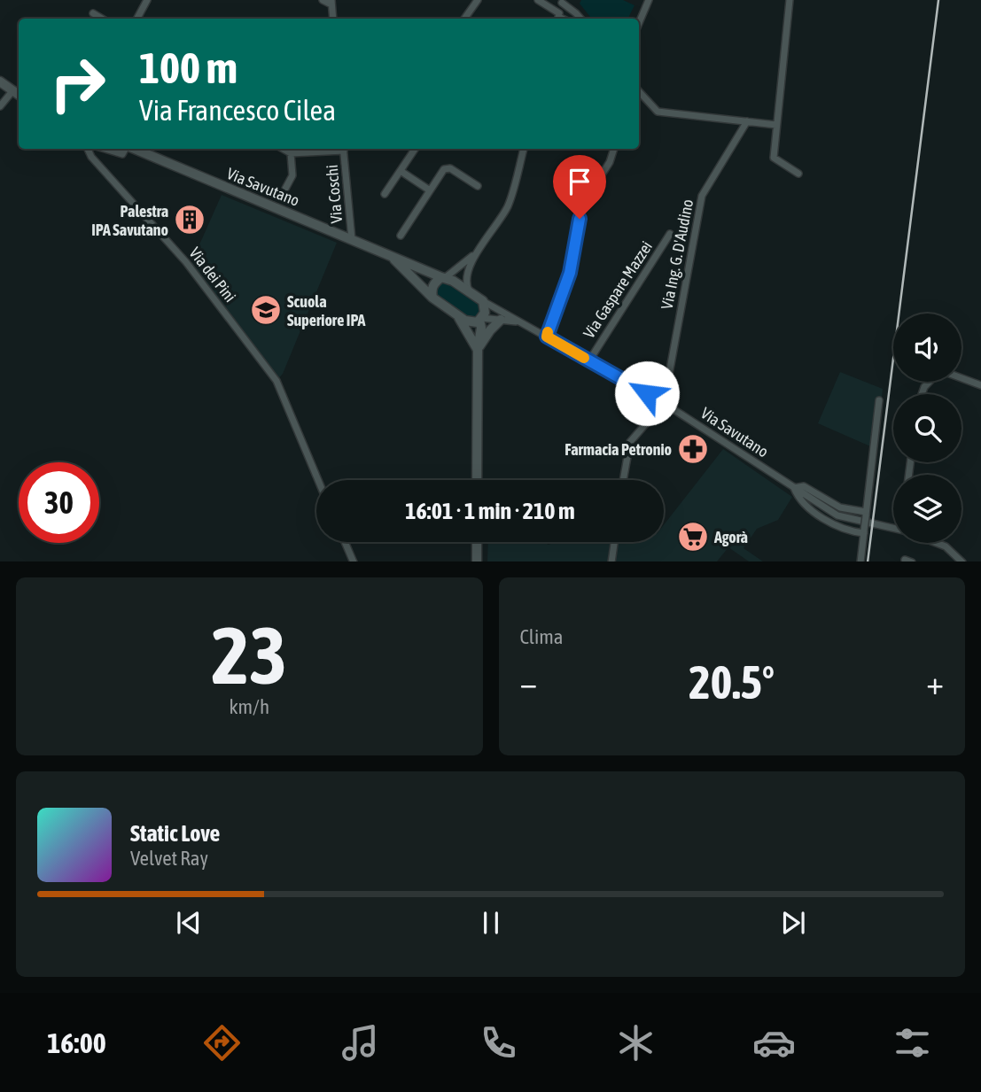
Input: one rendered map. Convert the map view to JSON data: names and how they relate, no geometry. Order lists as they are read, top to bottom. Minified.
{"streets":{"street":["Via Savutano","Via Coschi","Via Ing. G. D'Audino","Via dei Pini","Via Gaspare Mazzei"]},"crossings":[["Via Savutano","Via Coschi"],["Via Savutano","Via Ing. G. D'Audino"],["Via Savutano","Via Gaspare Mazzei"]],"places":{"building":["Palestra IPA Savutano"],"school or university":["Scuola Superiore IPA"],"pharmacy":["Farmacia Petronio"],"supermarket":["Agorà"]},"page":{"turn":["100 m","Via Francesco Cilea"],"limit":"30","trip":"16:01 · 1 min · 210 m","tile":[["23","km/h"],"Clima"],"heat":["−","20.5°","+"],"song":["Static Love","Velvet Ray"],"tabs":"16:00"}}
